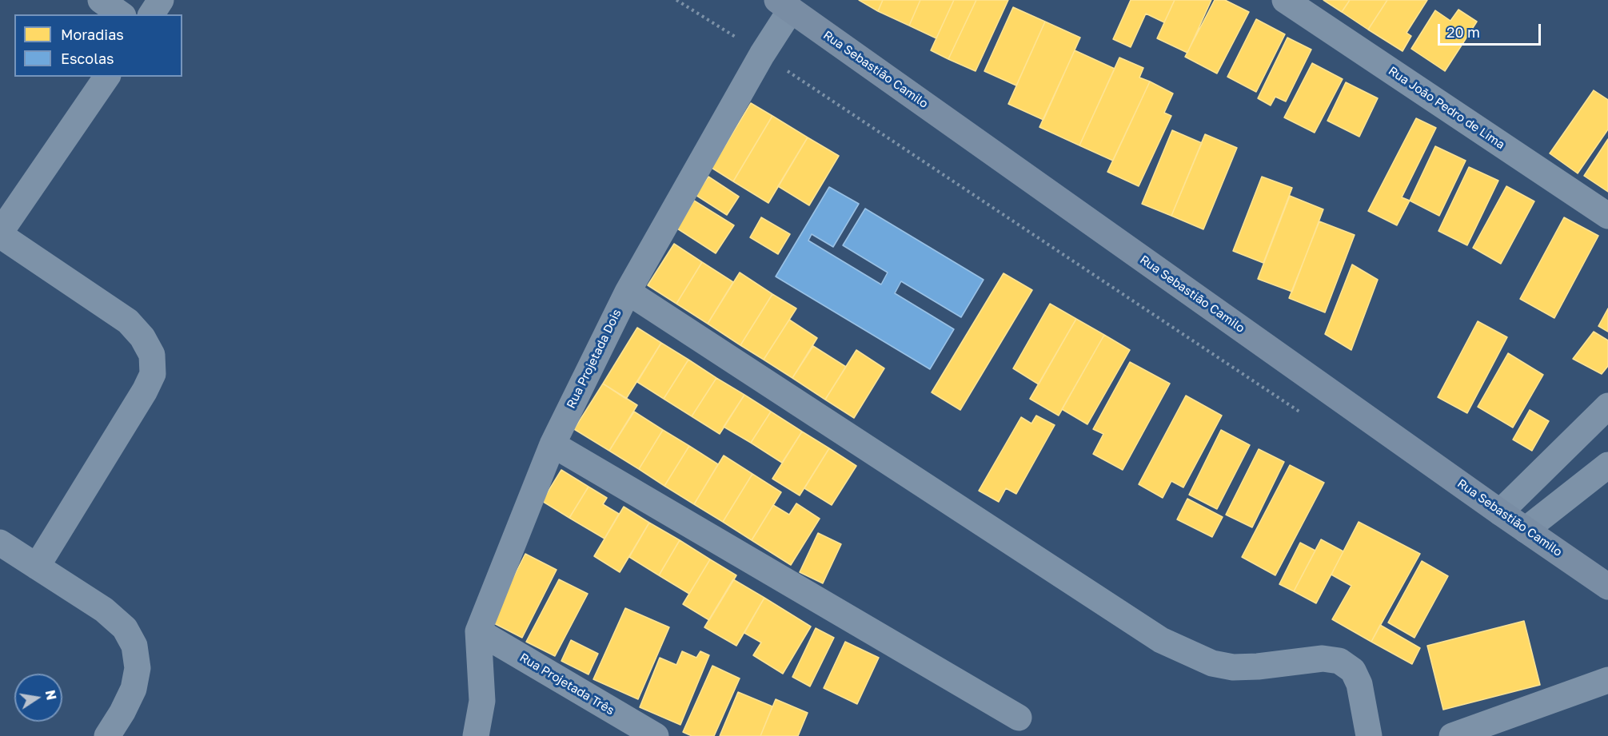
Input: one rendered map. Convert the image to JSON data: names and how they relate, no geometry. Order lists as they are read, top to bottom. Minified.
{"streets":{"main road":["Rua Sebastião Camilo"],"street":["Rua João Pedro de Lima","Rua Projetada Dois","Rua Projetada Três"]},"crossings":[["Rua Sebastião Camilo","Rua Projetada Dois"],["Rua Projetada Dois","Rua Projetada Três"]],"legend":["Moradias","Escolas"],"scale_bar":"20 m","north":"right"}
